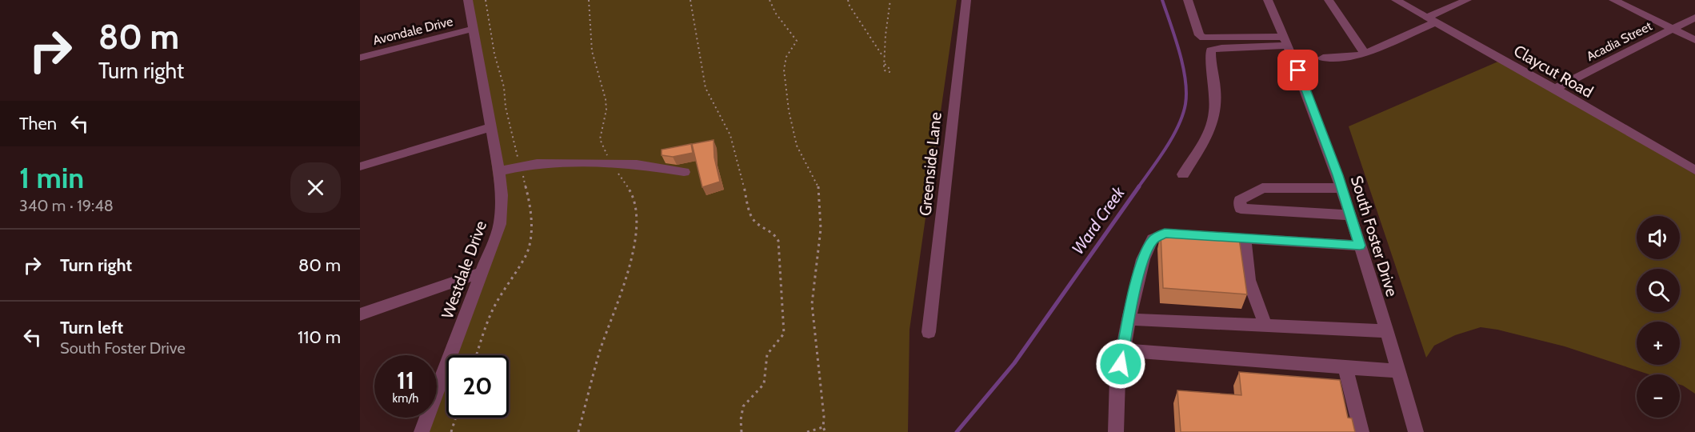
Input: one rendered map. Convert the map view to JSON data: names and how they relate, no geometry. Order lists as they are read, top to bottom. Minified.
{"streets":{"street":["Avondale Drive","Acadia Street","Claycut Road","Greenside Lane","South Foster Drive","Westdale Drive"]},"crossings":[["Avondale Drive","Westdale Drive"],["Acadia Street","Claycut Road"]],"water":["Ward Creek"],"page":{"turn":["80 m","Turn right"],"then":"Then","heading":["1 min","340 m · 19:48"],"map_buttons":["+","−"],"list":[{"name":"Turn right","value":"80 m"},{"name":"Turn left","note":"South Foster Drive","value":"110 m"}],"speed":"11 km/h","limit":"20"}}
